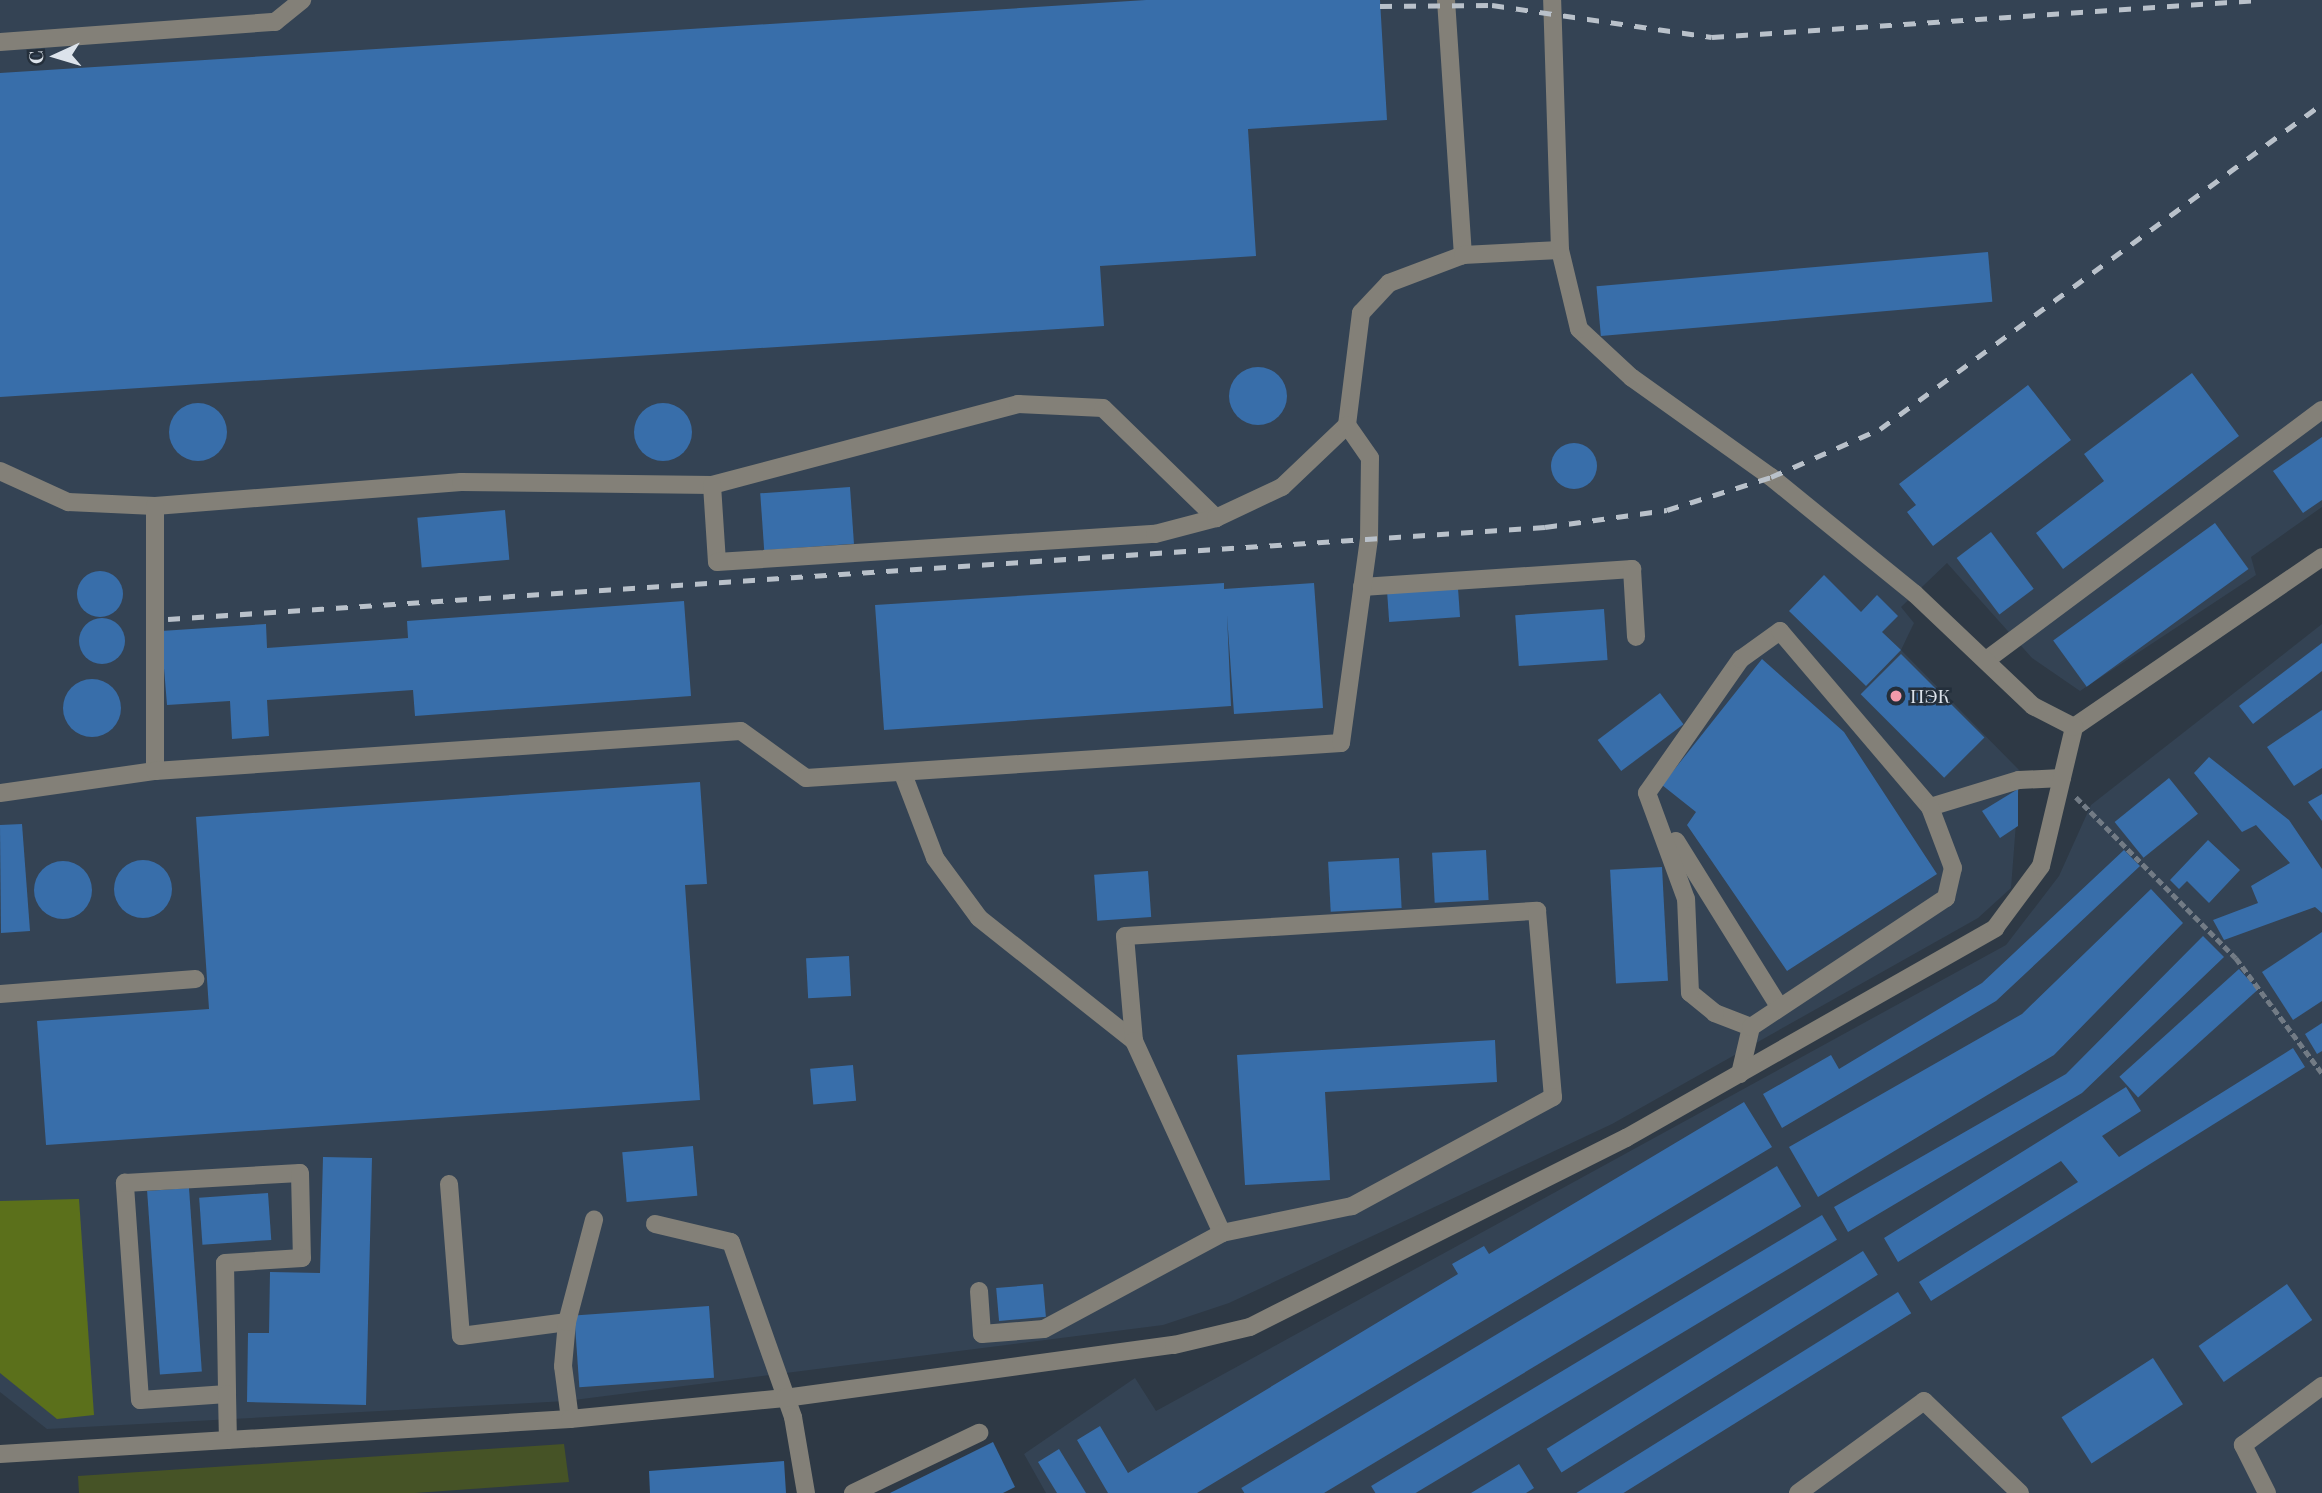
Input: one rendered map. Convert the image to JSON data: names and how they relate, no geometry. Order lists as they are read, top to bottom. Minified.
{"places":["ПЭК"],"north":"left"}
